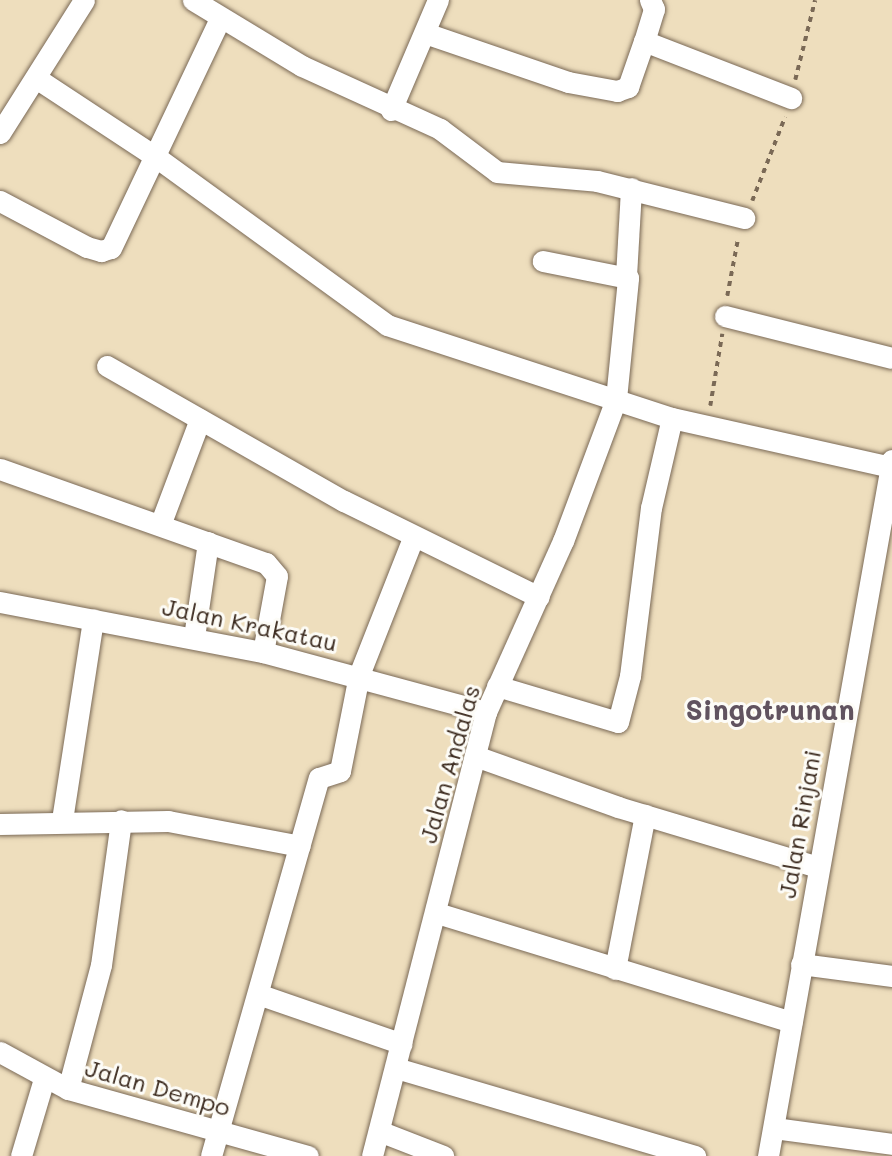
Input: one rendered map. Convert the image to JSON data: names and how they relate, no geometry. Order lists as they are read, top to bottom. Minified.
{"streets":{"street":["Jalan Krakatau","Jalan Andalas","Jalan Rinjani","Jalan Dempo"]},"crossings":[["Jalan Krakatau","Jalan Andalas"]],"districts":["Singotrunan"]}
